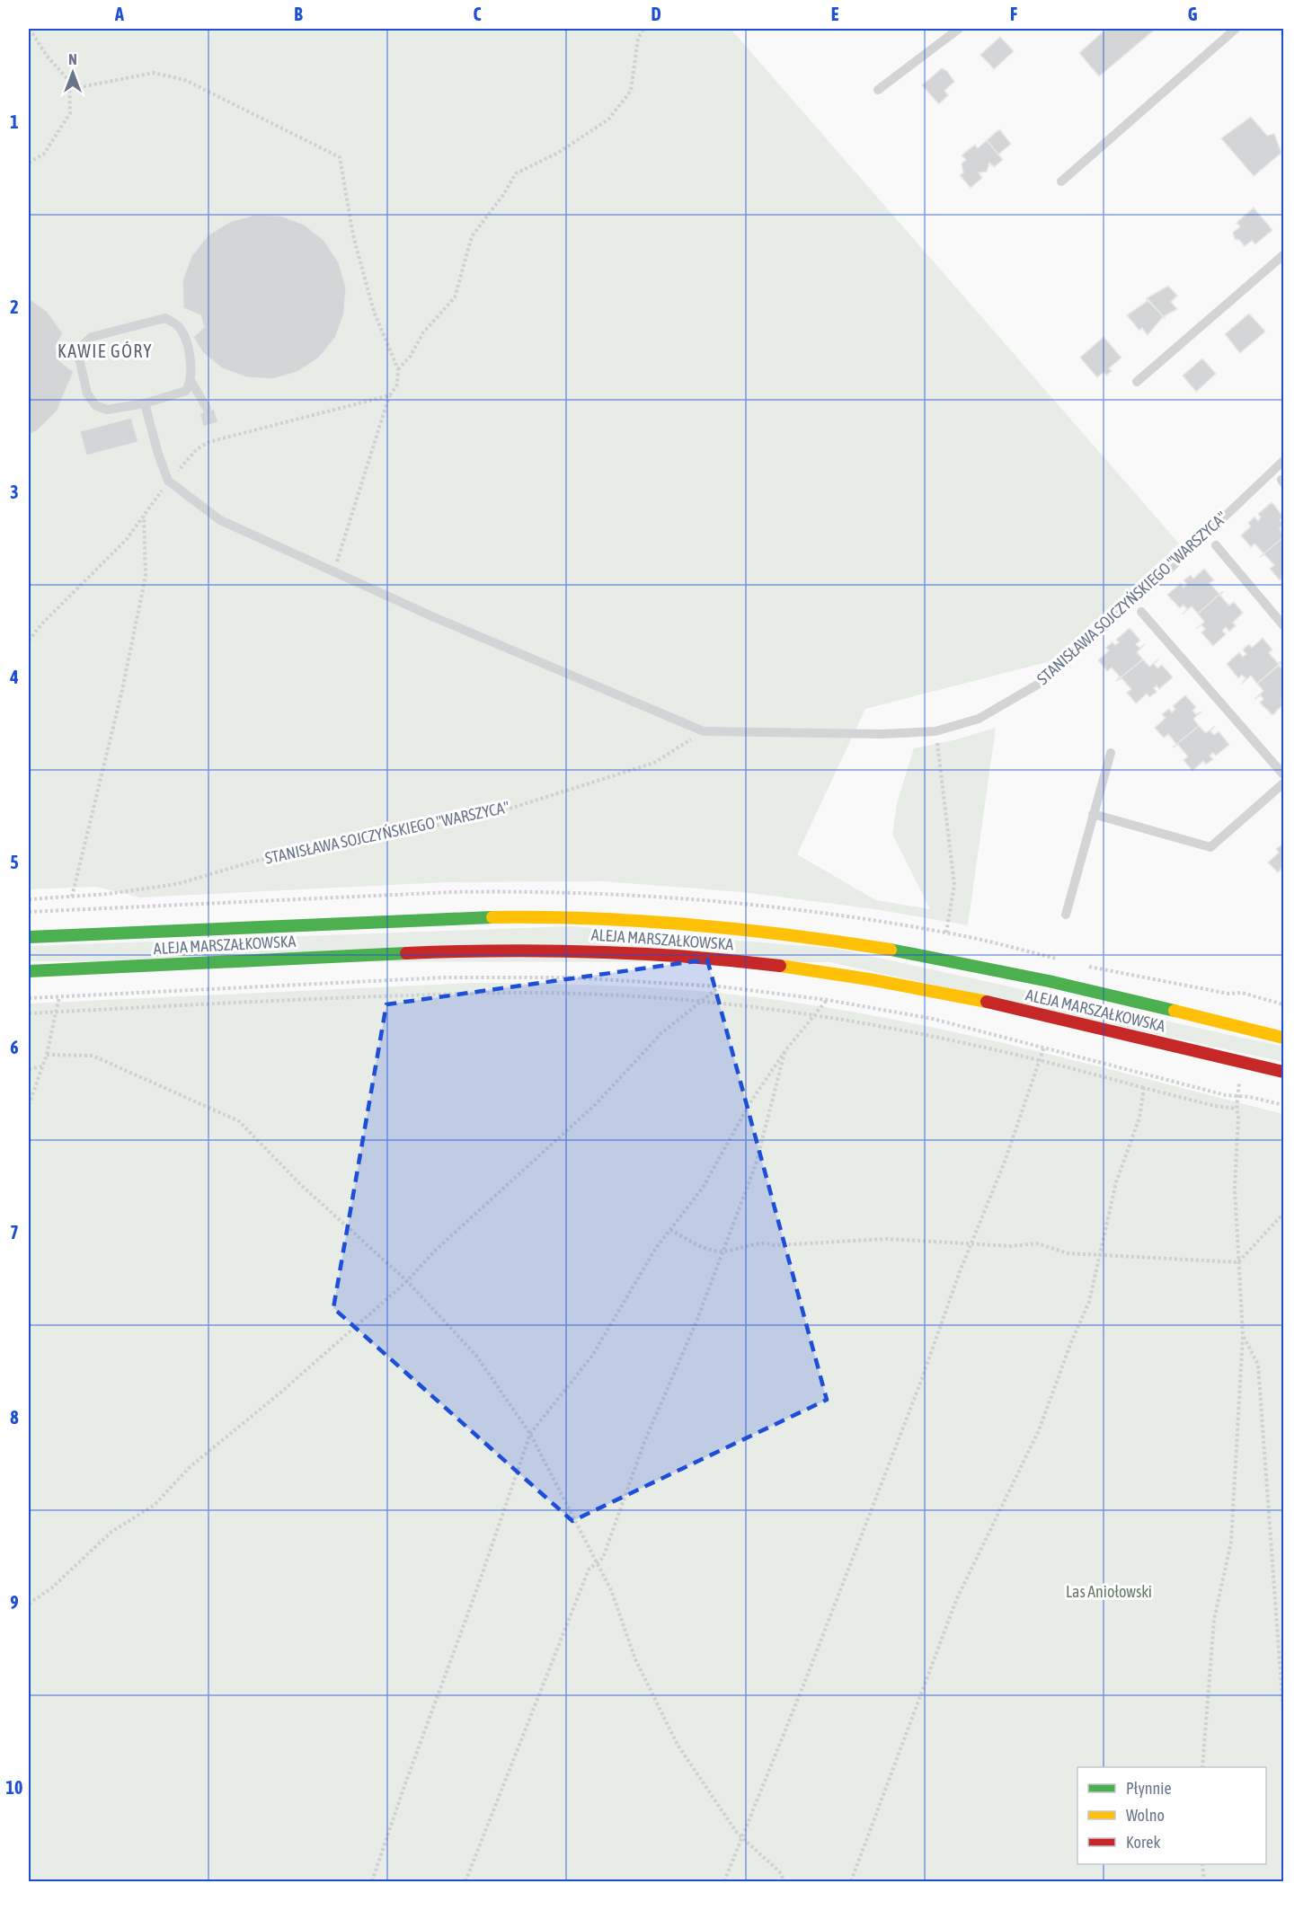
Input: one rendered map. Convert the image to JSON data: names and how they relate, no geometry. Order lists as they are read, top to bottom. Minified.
{"streets":{"main road":["ALEJA MARSZAŁKOWSKA"],"lane":["STANISŁAWA SOJCZYŃSKIEGO \"WARSZYCA\""]},"districts":["KAWIE GÓRY"],"parks":["Las Aniołowski"],"legend":["Płynnie","Wolno","Korek"],"north":"top","grid":{"columns":["A","B","C","D","E","F","G"],"rows":["1","2","3","4","5","6","7","8","9","10"]}}
